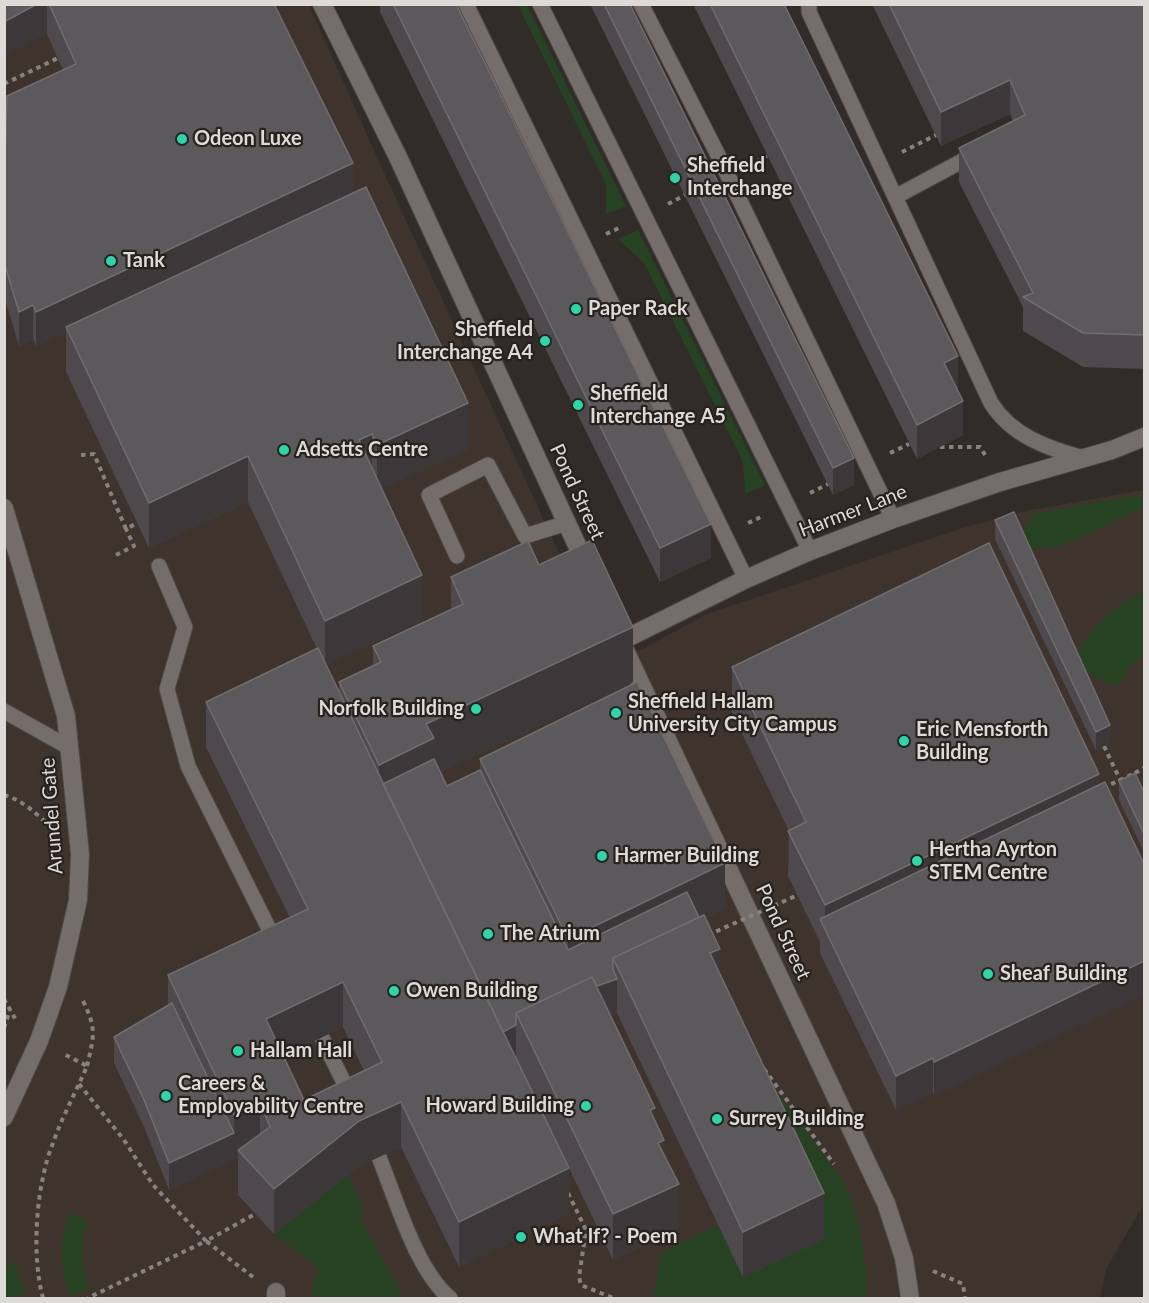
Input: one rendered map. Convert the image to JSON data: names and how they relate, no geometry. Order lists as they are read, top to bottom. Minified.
{"streets":{"street":["Pond Street","Harmer Lane","Arundel Gate"]},"crossings":[["Pond Street","Harmer Lane"]],"places":["Odeon Luxe","Sheffield Interchange","Tank","Paper Rack","Sheffield Interchange A4","Sheffield Interchange A5","Adsetts Centre","Norfolk Building","Sheffield Hallam University City Campus","Eric Mensforth Building","Harmer Building","Hertha Ayrton STEM Centre","The Atrium","Sheaf Building","Owen Building","Hallam Hall","Careers & Employability Centre","Howard Building","Surrey Building","What If? - Poem"]}
